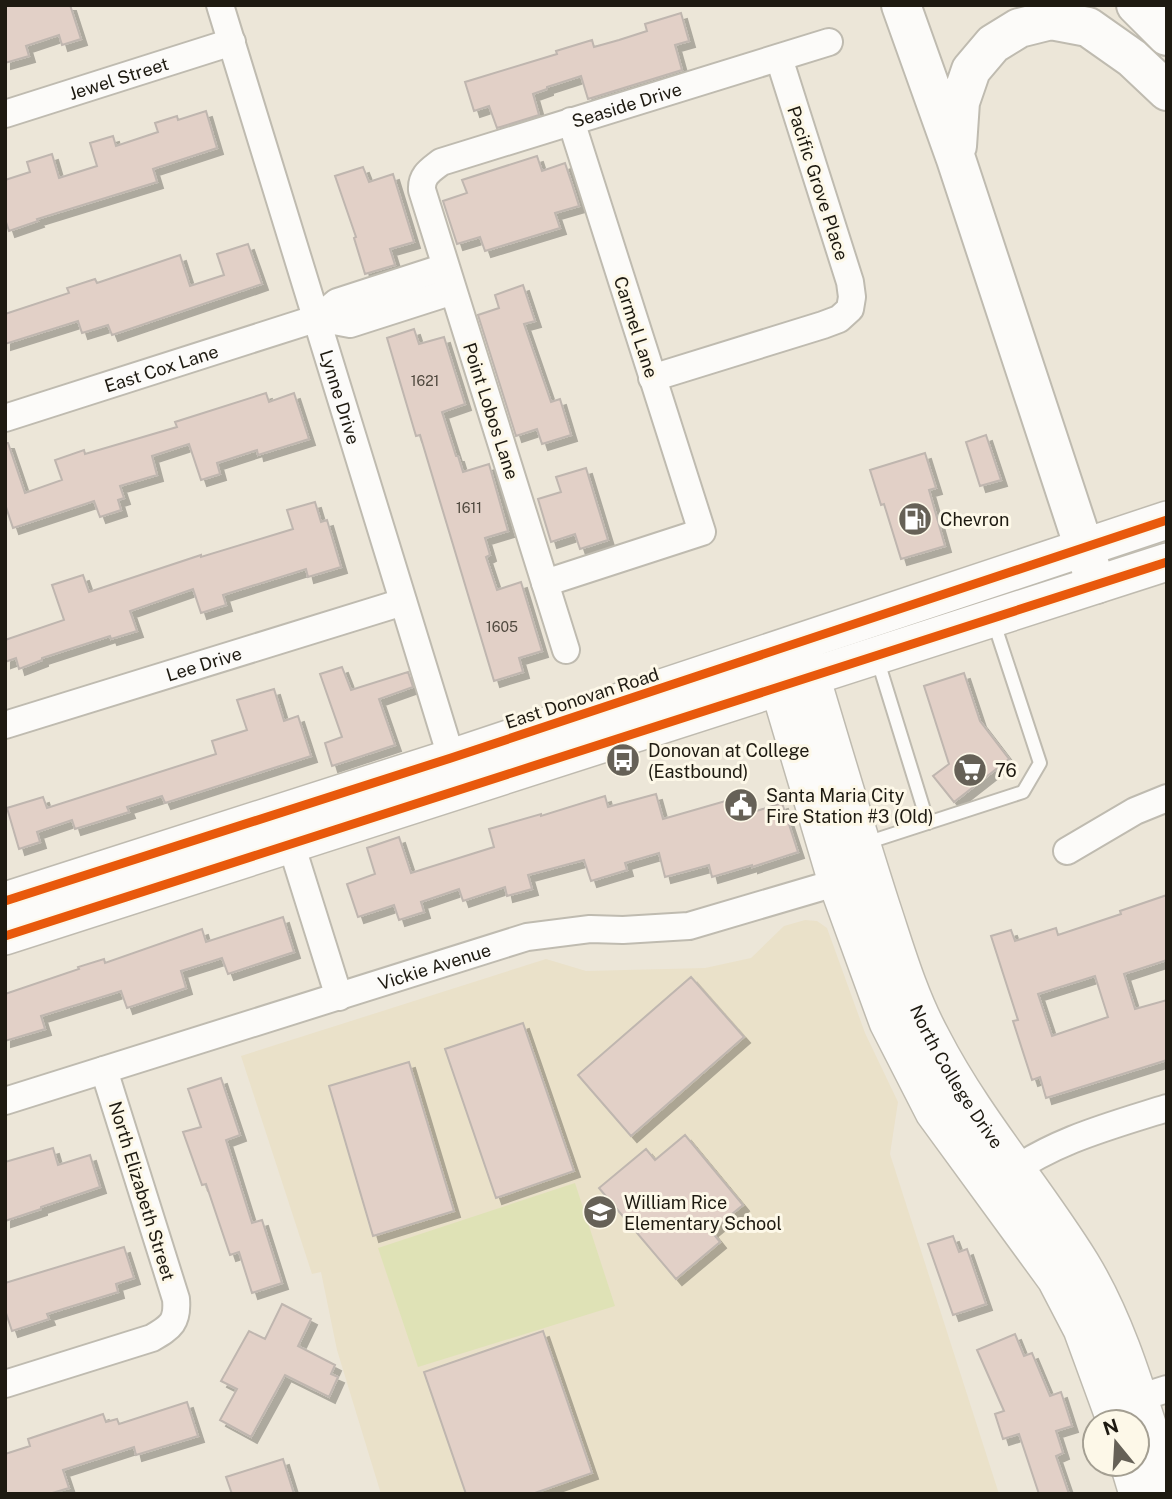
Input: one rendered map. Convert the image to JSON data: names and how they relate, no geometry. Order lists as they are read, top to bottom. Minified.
{"streets":{"main road":["North College Drive"],"street":["Jewel Street","Seaside Drive","Pacific Grove Place","Carmel Lane","East Cox Lane","Lynne Drive","Point Lobos Lane","Lee Drive","Vickie Avenue","North Elizabeth Street"],"cycle path":["East Donovan Road"]},"crossings":[["Jewel Street","Lynne Drive"],["Seaside Drive","Pacific Grove Place"],["Seaside Drive","Carmel Lane"],["Seaside Drive","Point Lobos Lane"],["Pacific Grove Place","Carmel Lane"],["Carmel Lane","Point Lobos Lane"],["East Cox Lane","Lynne Drive"],["East Cox Lane","Point Lobos Lane"],["Lynne Drive","Lee Drive"],["Vickie Avenue","North College Drive"],["Vickie Avenue","North Elizabeth Street"]],"places":{"fuel station":["Chevron"],"bus stop":["Donovan at College (Eastbound)"],"supermarket":["76"],"public building":["Santa Maria City Fire Station #3 (Old)"],"school or university":["William Rice Elementary School"]},"house_numbers":["1621","1611","1605"],"north":"top"}
